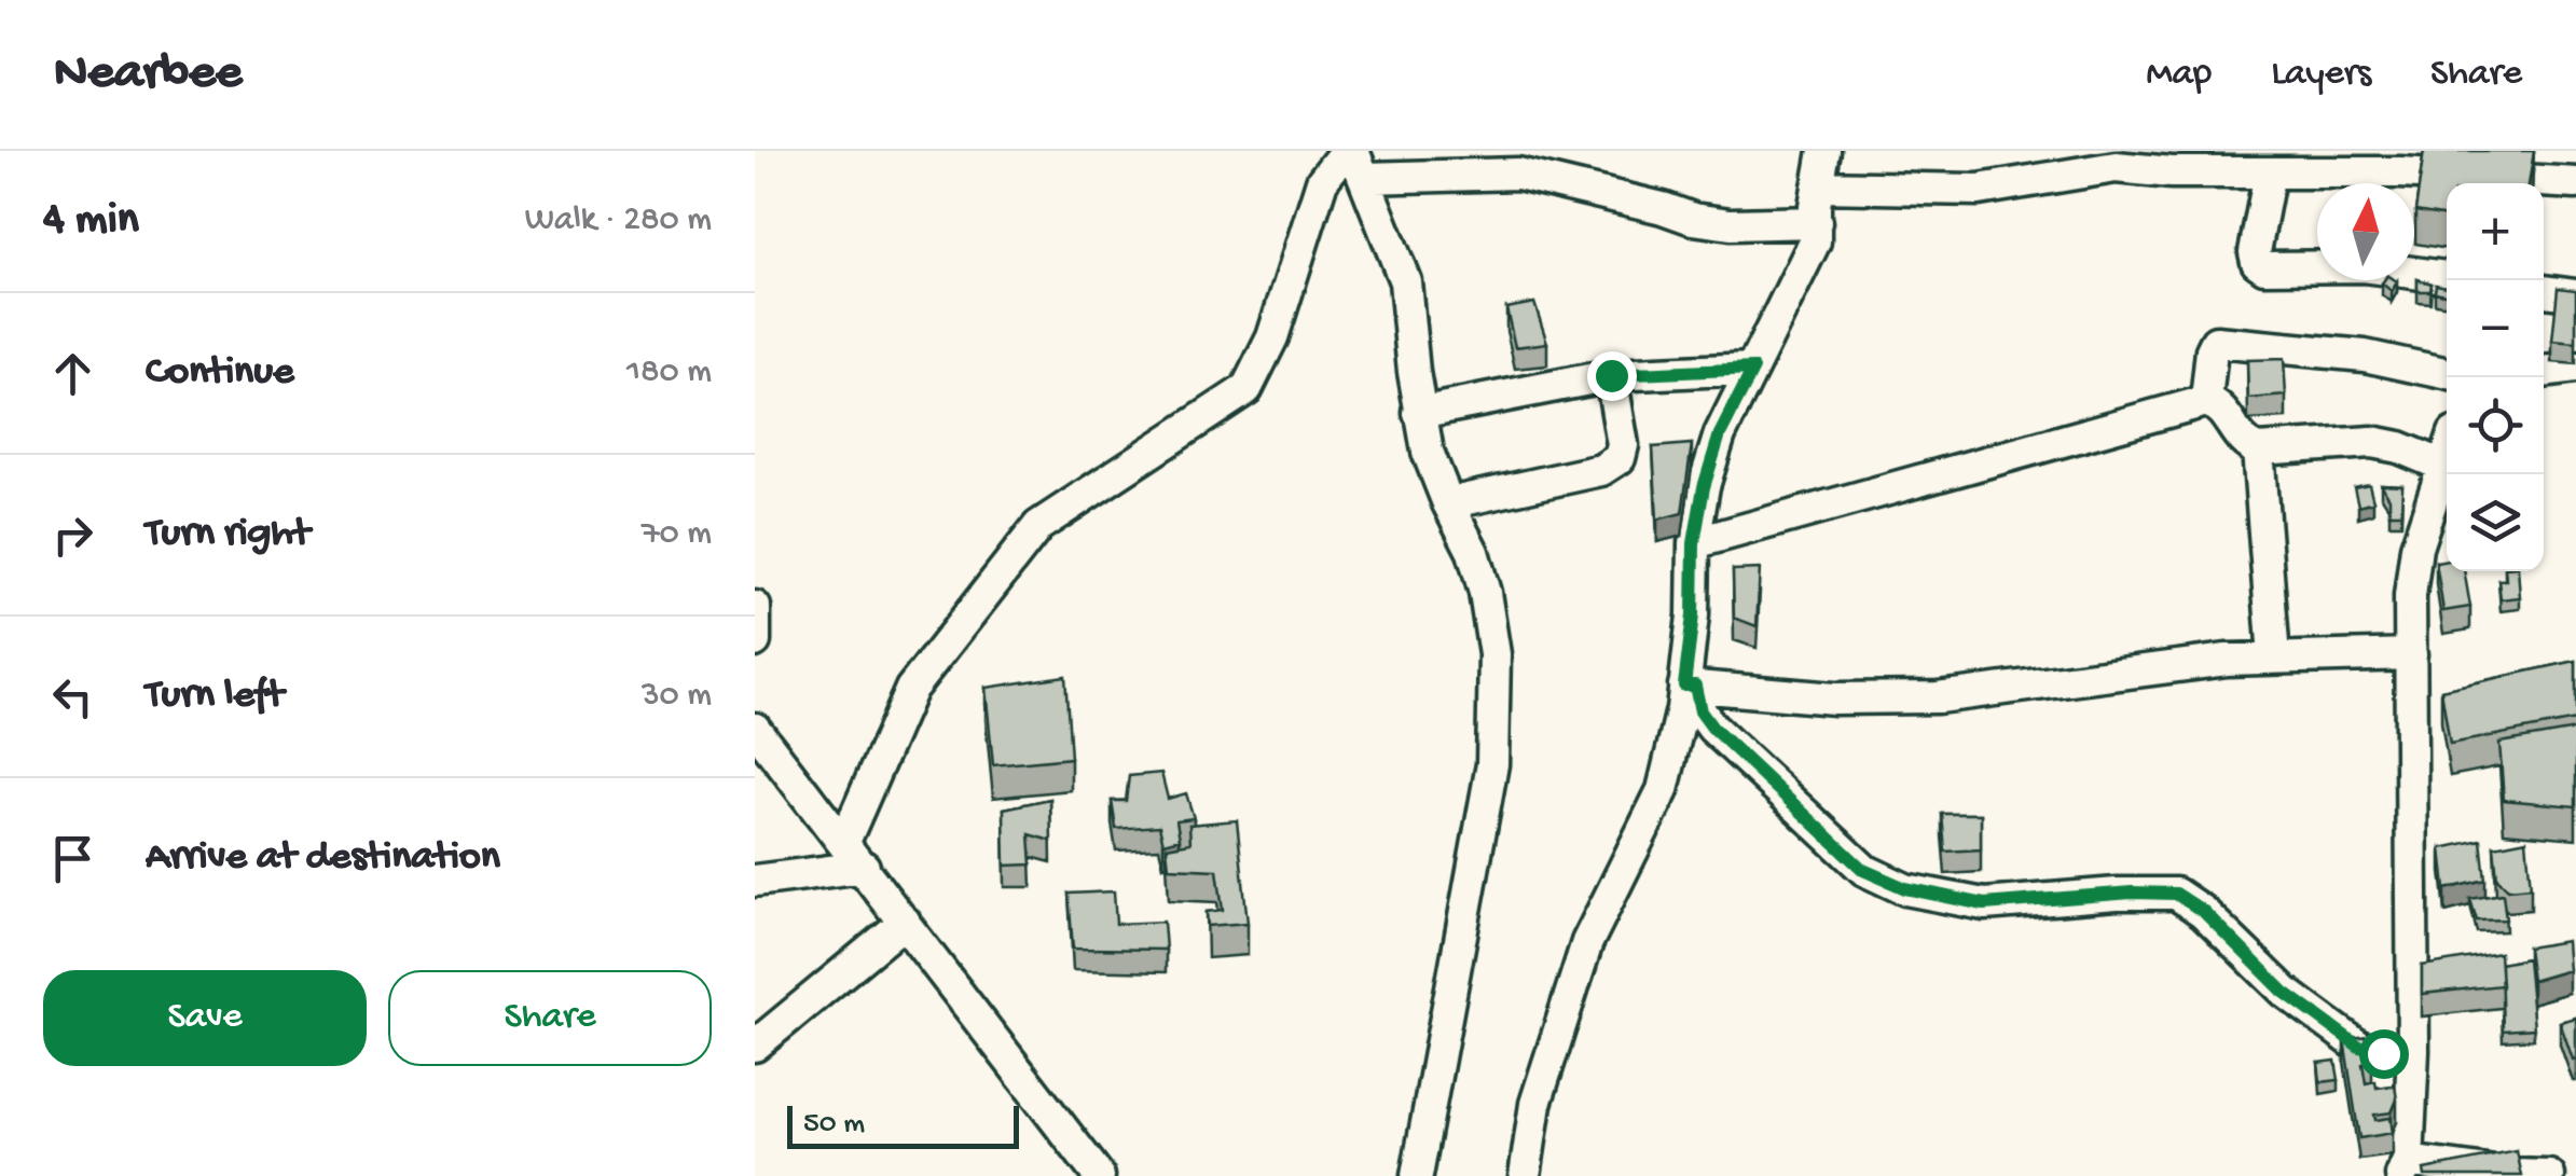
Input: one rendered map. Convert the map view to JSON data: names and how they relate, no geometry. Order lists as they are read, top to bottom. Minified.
{"scale_bar":"50 m","north":"top","page":{"header":"Nearbee","nav":["Map","Layers","Share"],"heading":["4 min","Walk · 280 m"],"map_buttons":["+","−"],"list":[["Continue","180 m"],["Turn right","70 m"],["Turn left","30 m"],"Arrive at destination"],"buttons":["Save","Share"],"scale":"50 m"}}
